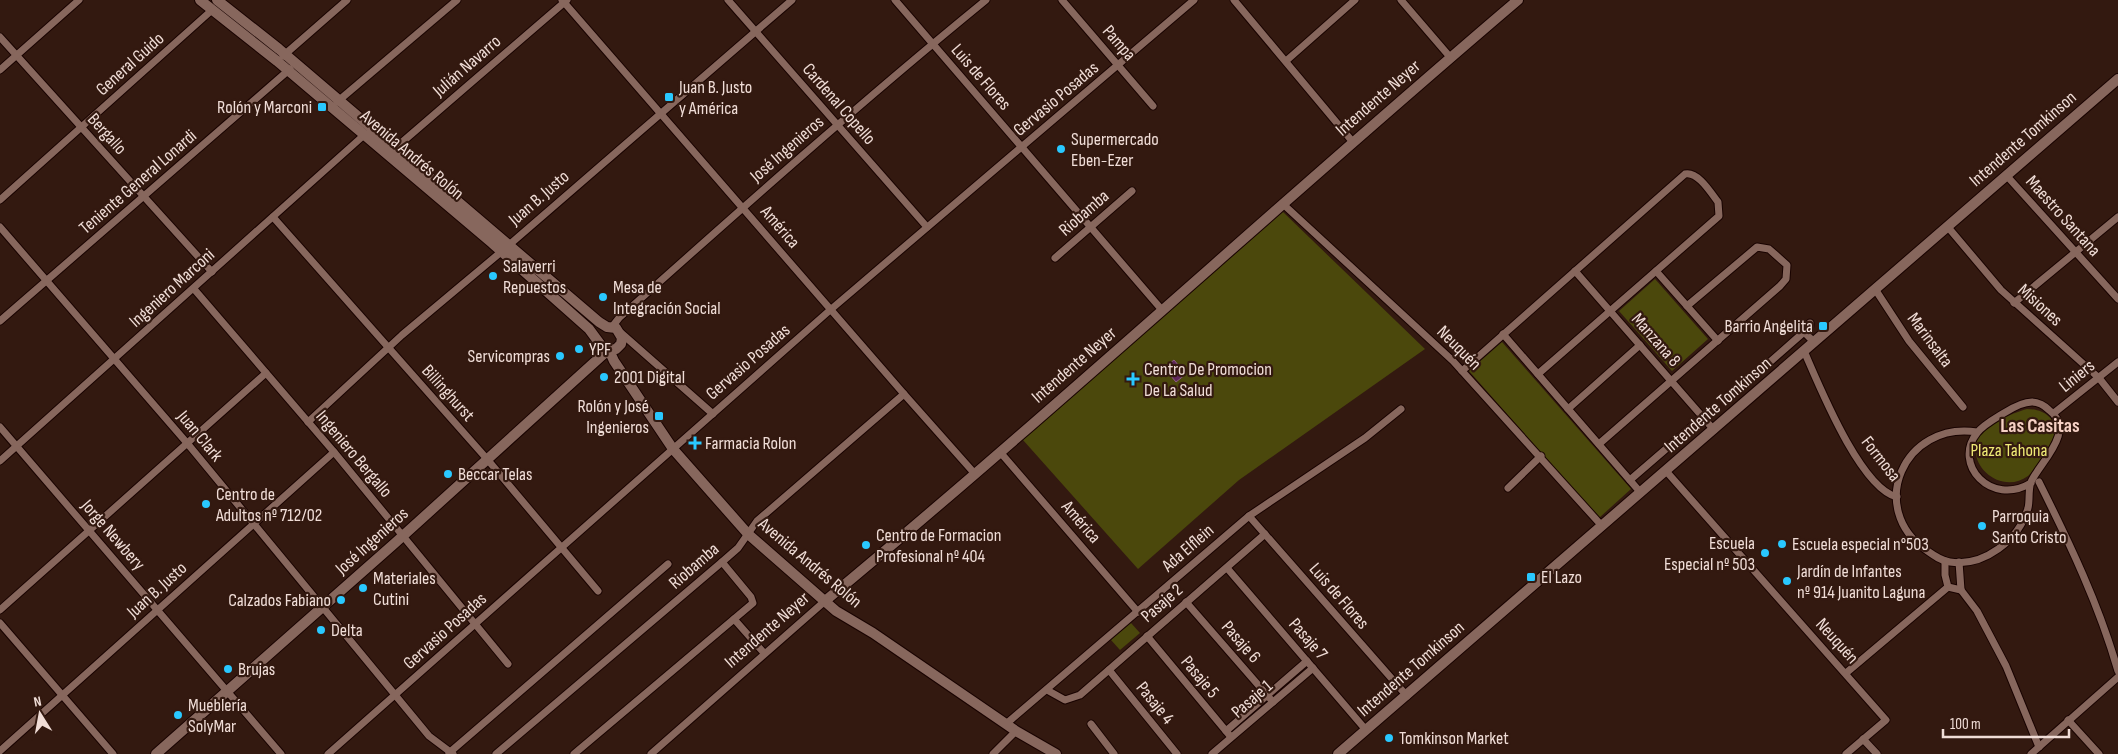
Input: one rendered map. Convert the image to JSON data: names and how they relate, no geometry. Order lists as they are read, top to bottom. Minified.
{"streets":{"street":["Pampa","General Guido","Julián Navarro","Luis de Flores","Intendente Neyer","Gervasio Posadas","Cardenal Copello","Bergallo","Intendente Tomkinson","José Ingenieros","Avenida Andrés Rolón","Teniente General Lonardi","Juan B. Justo","Riobamba","Maestro Santana","América","Ingeniero Marconi","Misiones","Manzana 8","Marinsalta","Neuquén","Liniers","Billinghurst","Juan Clark","Ingeniero Bergallo","Formosa","Jorge Newbery","Ada Elflein","Pasaje 2","Pasaje 7","Pasaje 6","Pasaje 5","Pasaje 1","Pasaje 4"]},"crossings":[["Pampa","Gervasio Posadas"],["General Guido","Bergallo"],["General Guido","Avenida Andrés Rolón"],["Julián Navarro","Avenida Andrés Rolón"],["Julián Navarro","América"],["Luis de Flores","Intendente Neyer"],["Luis de Flores","Gervasio Posadas"],["Luis de Flores","Intendente Tomkinson"],["Luis de Flores","José Ingenieros"],["Luis de Flores","Riobamba"],["Luis de Flores","Ada Elflein"],["Luis de Flores","Pasaje 2"],["Intendente Neyer","Avenida Andrés Rolón"],["Intendente Neyer","América"],["Intendente Neyer","Neuquén"],["Gervasio Posadas","Cardenal Copello"],["Gervasio Posadas","Avenida Andrés Rolón"],["Gervasio Posadas","América"],["Gervasio Posadas","Billinghurst"],["Gervasio Posadas","Juan Clark"],["Gervasio Posadas","Ingeniero Bergallo"],["Cardenal Copello","José Ingenieros"],["Cardenal Copello","Juan B. Justo"],["Bergallo","Teniente General Lonardi"],["Bergallo","Ingeniero Marconi"],["Intendente Tomkinson","Maestro Santana"],["Intendente Tomkinson","Misiones"],["Intendente Tomkinson","Manzana 8"],["Intendente Tomkinson","Marinsalta"],["Intendente Tomkinson","Neuquén"],["Intendente Tomkinson","Formosa"],["Intendente Tomkinson","Pasaje 7"],["José Ingenieros","Avenida Andrés Rolón"],["José Ingenieros","América"],["José Ingenieros","Billinghurst"],["José Ingenieros","Juan Clark"],["José Ingenieros","Ingeniero Bergallo"],["José Ingenieros","Jorge Newbery"],["Avenida Andrés Rolón","Teniente General Lonardi"],["Avenida Andrés Rolón","Juan B. Justo"],["Avenida Andrés Rolón","Riobamba"],["Avenida Andrés Rolón","Ingeniero Marconi"],["Avenida Andrés Rolón","Ada Elflein"],["Teniente General Lonardi","Juan Clark"],["Juan B. Justo","América"],["Juan B. Justo","Billinghurst"],["Juan B. Justo","Juan Clark"],["Juan B. Justo","Ingeniero Bergallo"],["Juan B. Justo","Jorge Newbery"],["Riobamba","América"],["América","Ada Elflein"],["Ingeniero Marconi","Billinghurst"],["Ingeniero Marconi","Juan Clark"],["Ingeniero Marconi","Ingeniero Bergallo"],["Ingeniero Marconi","Jorge Newbery"],["Misiones","Liniers"],["Liniers","Formosa"],["Ada Elflein","Pasaje 2"],["Pasaje 2","Pasaje 7"],["Pasaje 2","Pasaje 6"],["Pasaje 2","Pasaje 5"],["Pasaje 2","Pasaje 4"],["Pasaje 7","Pasaje 1"],["Pasaje 6","Pasaje 1"],["Pasaje 5","Pasaje 1"]],"districts":["Las Casitas"],"parks":["Plaza Tahona"],"places":{"transit":["Juan B. Justo y América","Rolón y Marconi","Barrio Angelita","Rolón y José Ingenieros","El Lazo"],"other":["Supermercado Eben-Ezer","Salaverri Repuestos","Mesa de Integración Social","YPF","Servicompras","2001 Digital","Beccar Telas","Centro de Adultos nº 712/02","Parroquia Santo Cristo","Escuela especial n°503","Centro de Formacion Profesional nº 404","Escuela Especial nº 503","Jardín de Infantes nº 914 Juanito Laguna","Materiales Cutini","Calzados Fabiano","Delta","Brujas","Mueblería SolyMar","Tomkinson Market"],"health":["Centro De Promocion De La Salud","Farmacia Rolon"]},"scale_bar":"100 m","north":"top"}
